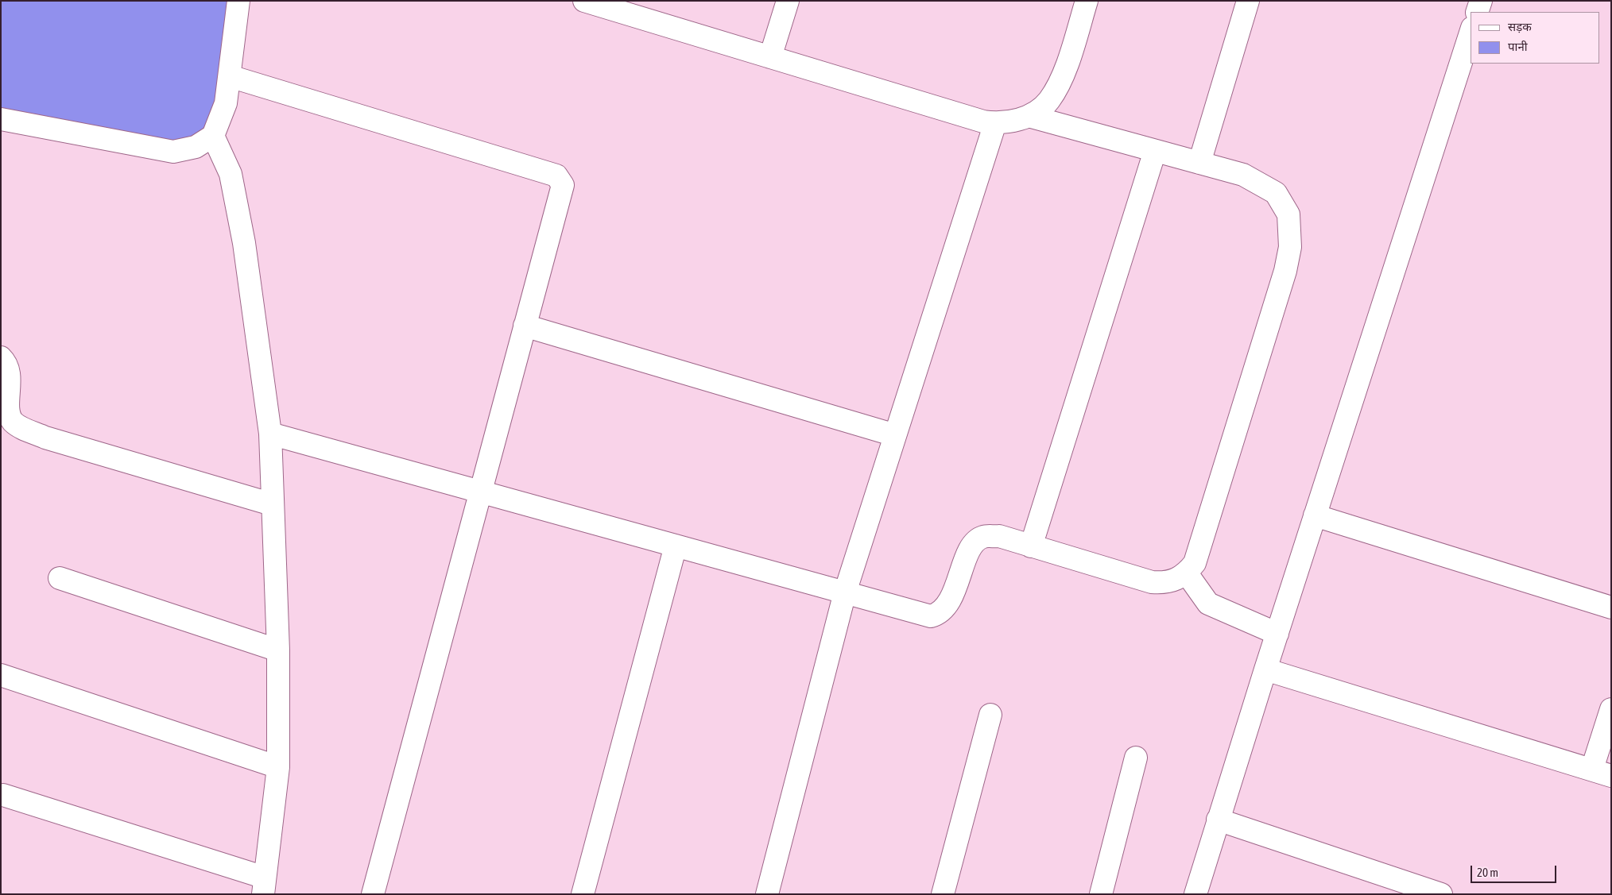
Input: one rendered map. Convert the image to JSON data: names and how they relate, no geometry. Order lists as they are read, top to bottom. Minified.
{"legend":["सड़क","पानी"],"scale_bar":"20 m"}
